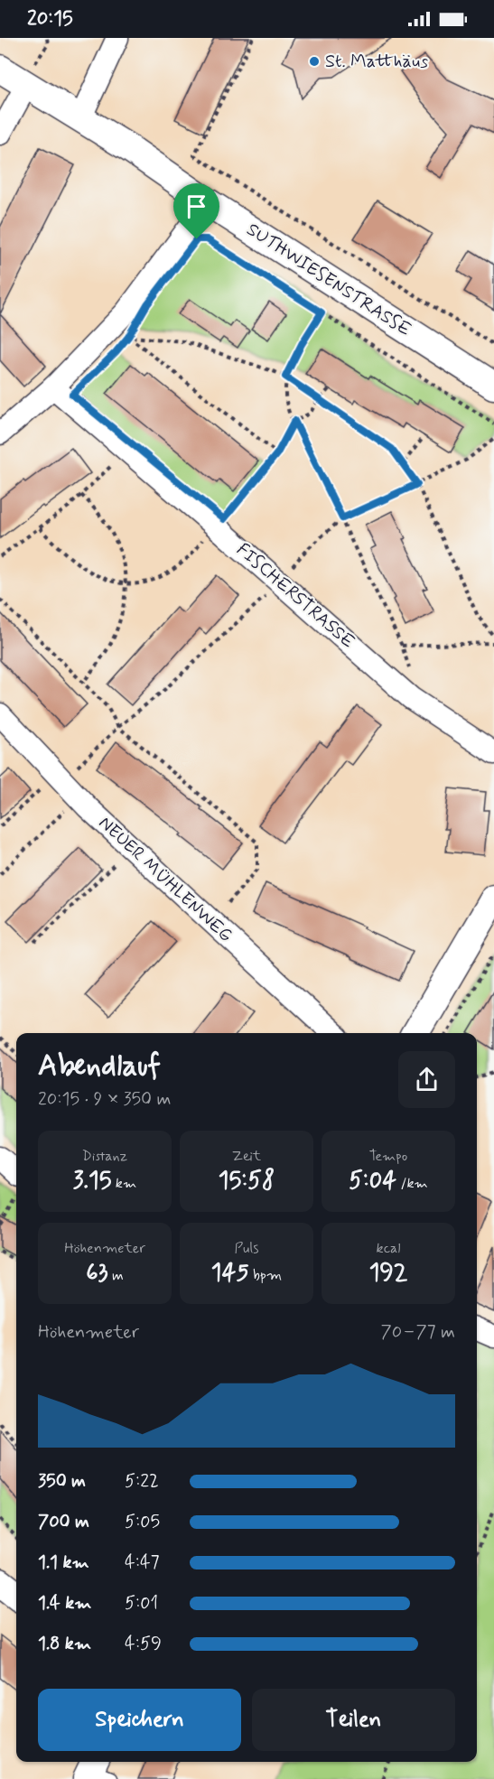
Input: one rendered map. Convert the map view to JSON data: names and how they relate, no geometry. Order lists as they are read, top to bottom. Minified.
{"streets":{"street":["SUTHWIESENSTRASSE","FISCHERSTRASSE","NEUER MÜHLENWEG"]},"places":["St. Matthäus"],"page":{"status":"20:15","heading":["Abendlauf","20:15 · 9 × 350 m"],"stats":[["Distanz","3.15 km"],["Zeit","15:58"],["Tempo","5:04 /km"],["Höhenmeter","63 m"],["Puls","145 bpm"],["kcal","192"]],"chart":["Höhenmeter","70–77 m"],"list":[{"name":"350 m","note":"5:22"},{"name":"700 m","note":"5:05"},{"name":"1.1 km","note":"4:47"},{"name":"1.4 km","note":"5:01"},{"name":"1.8 km","note":"4:59"}],"buttons":["Speichern","Teilen"]}}
